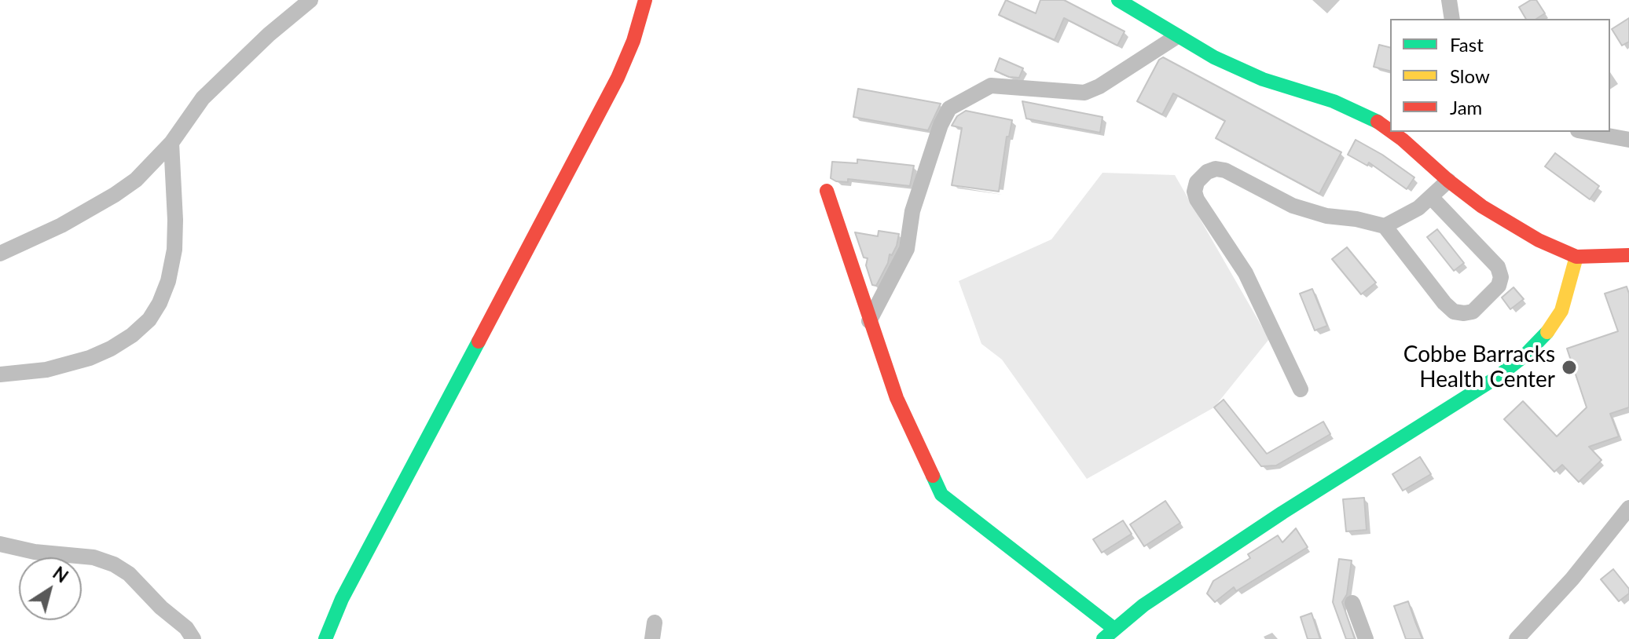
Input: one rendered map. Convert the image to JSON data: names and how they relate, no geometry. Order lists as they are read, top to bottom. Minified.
{"places":["Cobbe Barracks Health Center"],"legend":["Fast","Slow","Jam"],"north":"top right"}
